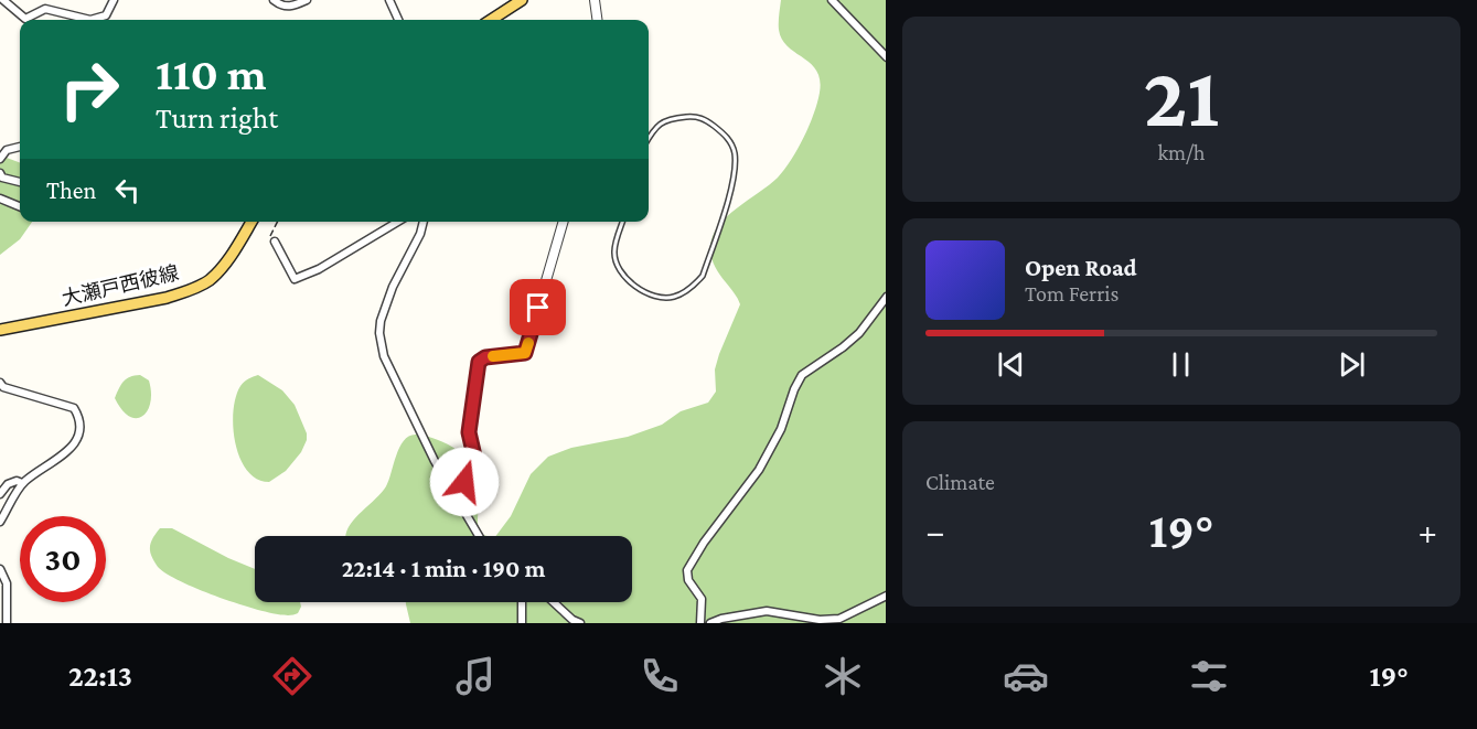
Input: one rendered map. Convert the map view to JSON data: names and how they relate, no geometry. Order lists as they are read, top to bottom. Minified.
{"streets":{"main road":["大瀬戸西彼線"]},"page":{"tile":[["21","km/h"],"Climate"],"turn":["110 m","Turn right"],"then":"Then","song":["Open Road","Tom Ferris"],"heat":["−","19°","+"],"limit":"30","trip":"22:14 · 1 min · 190 m","tabs":["22:13","19°"]}}
